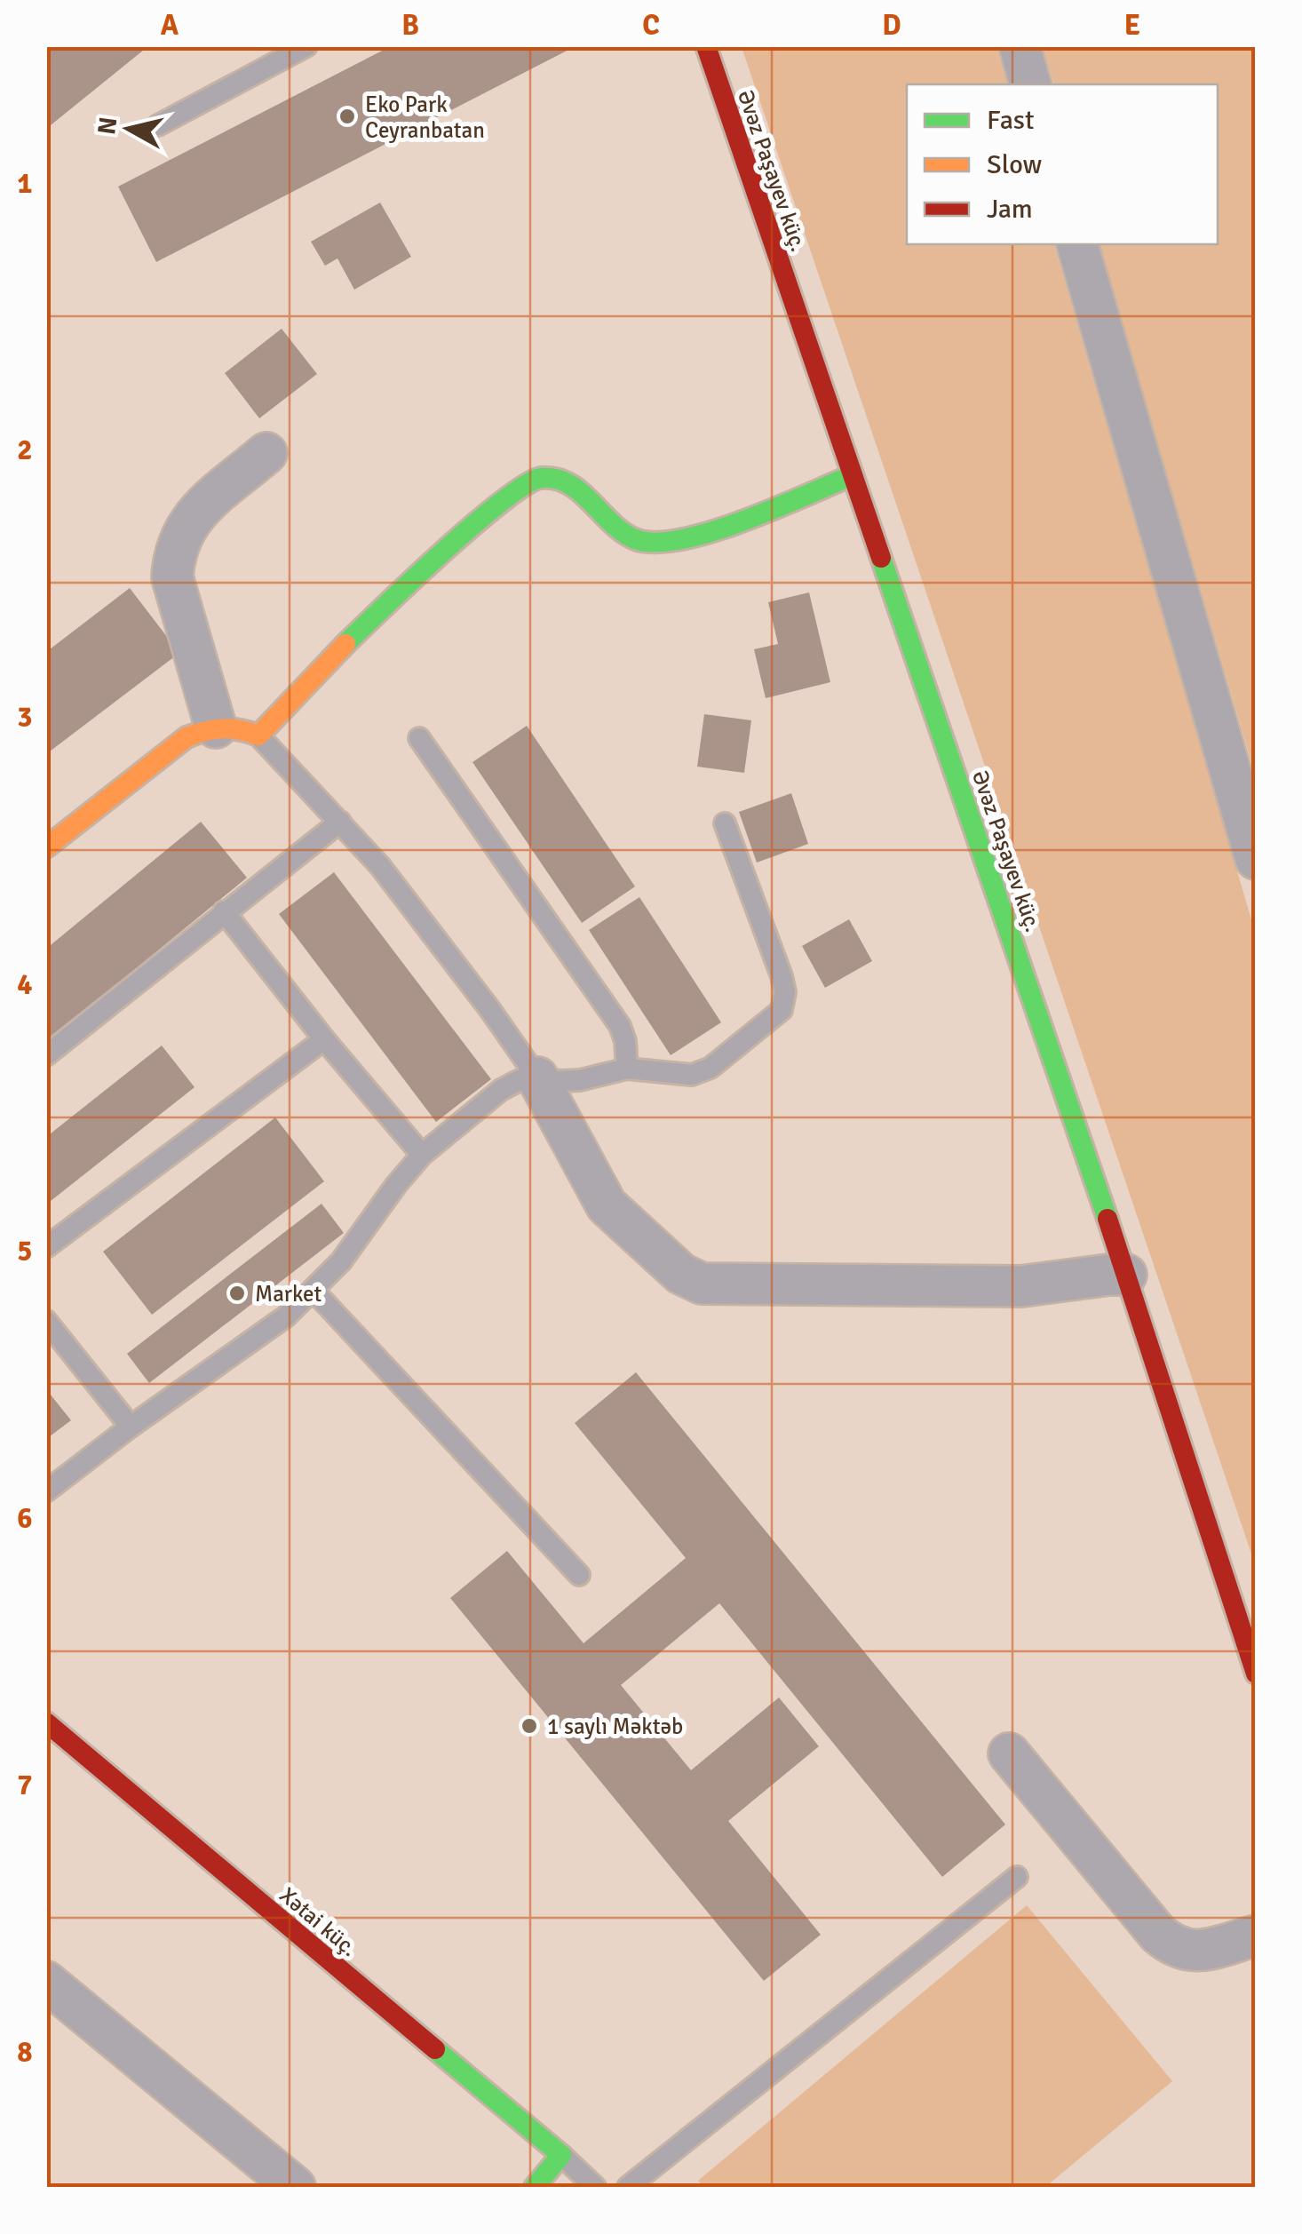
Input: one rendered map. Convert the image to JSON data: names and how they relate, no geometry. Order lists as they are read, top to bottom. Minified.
{"streets":{"street":["Əvəz Paşayev küç.","Xətai küç."]},"places":["Eko Park Ceyranbatan","Market","1 saylı Məktəb"],"legend":["Fast","Slow","Jam"],"north":"left","grid":{"columns":["A","B","C","D","E"],"rows":["1","2","3","4","5","6","7","8"]}}
